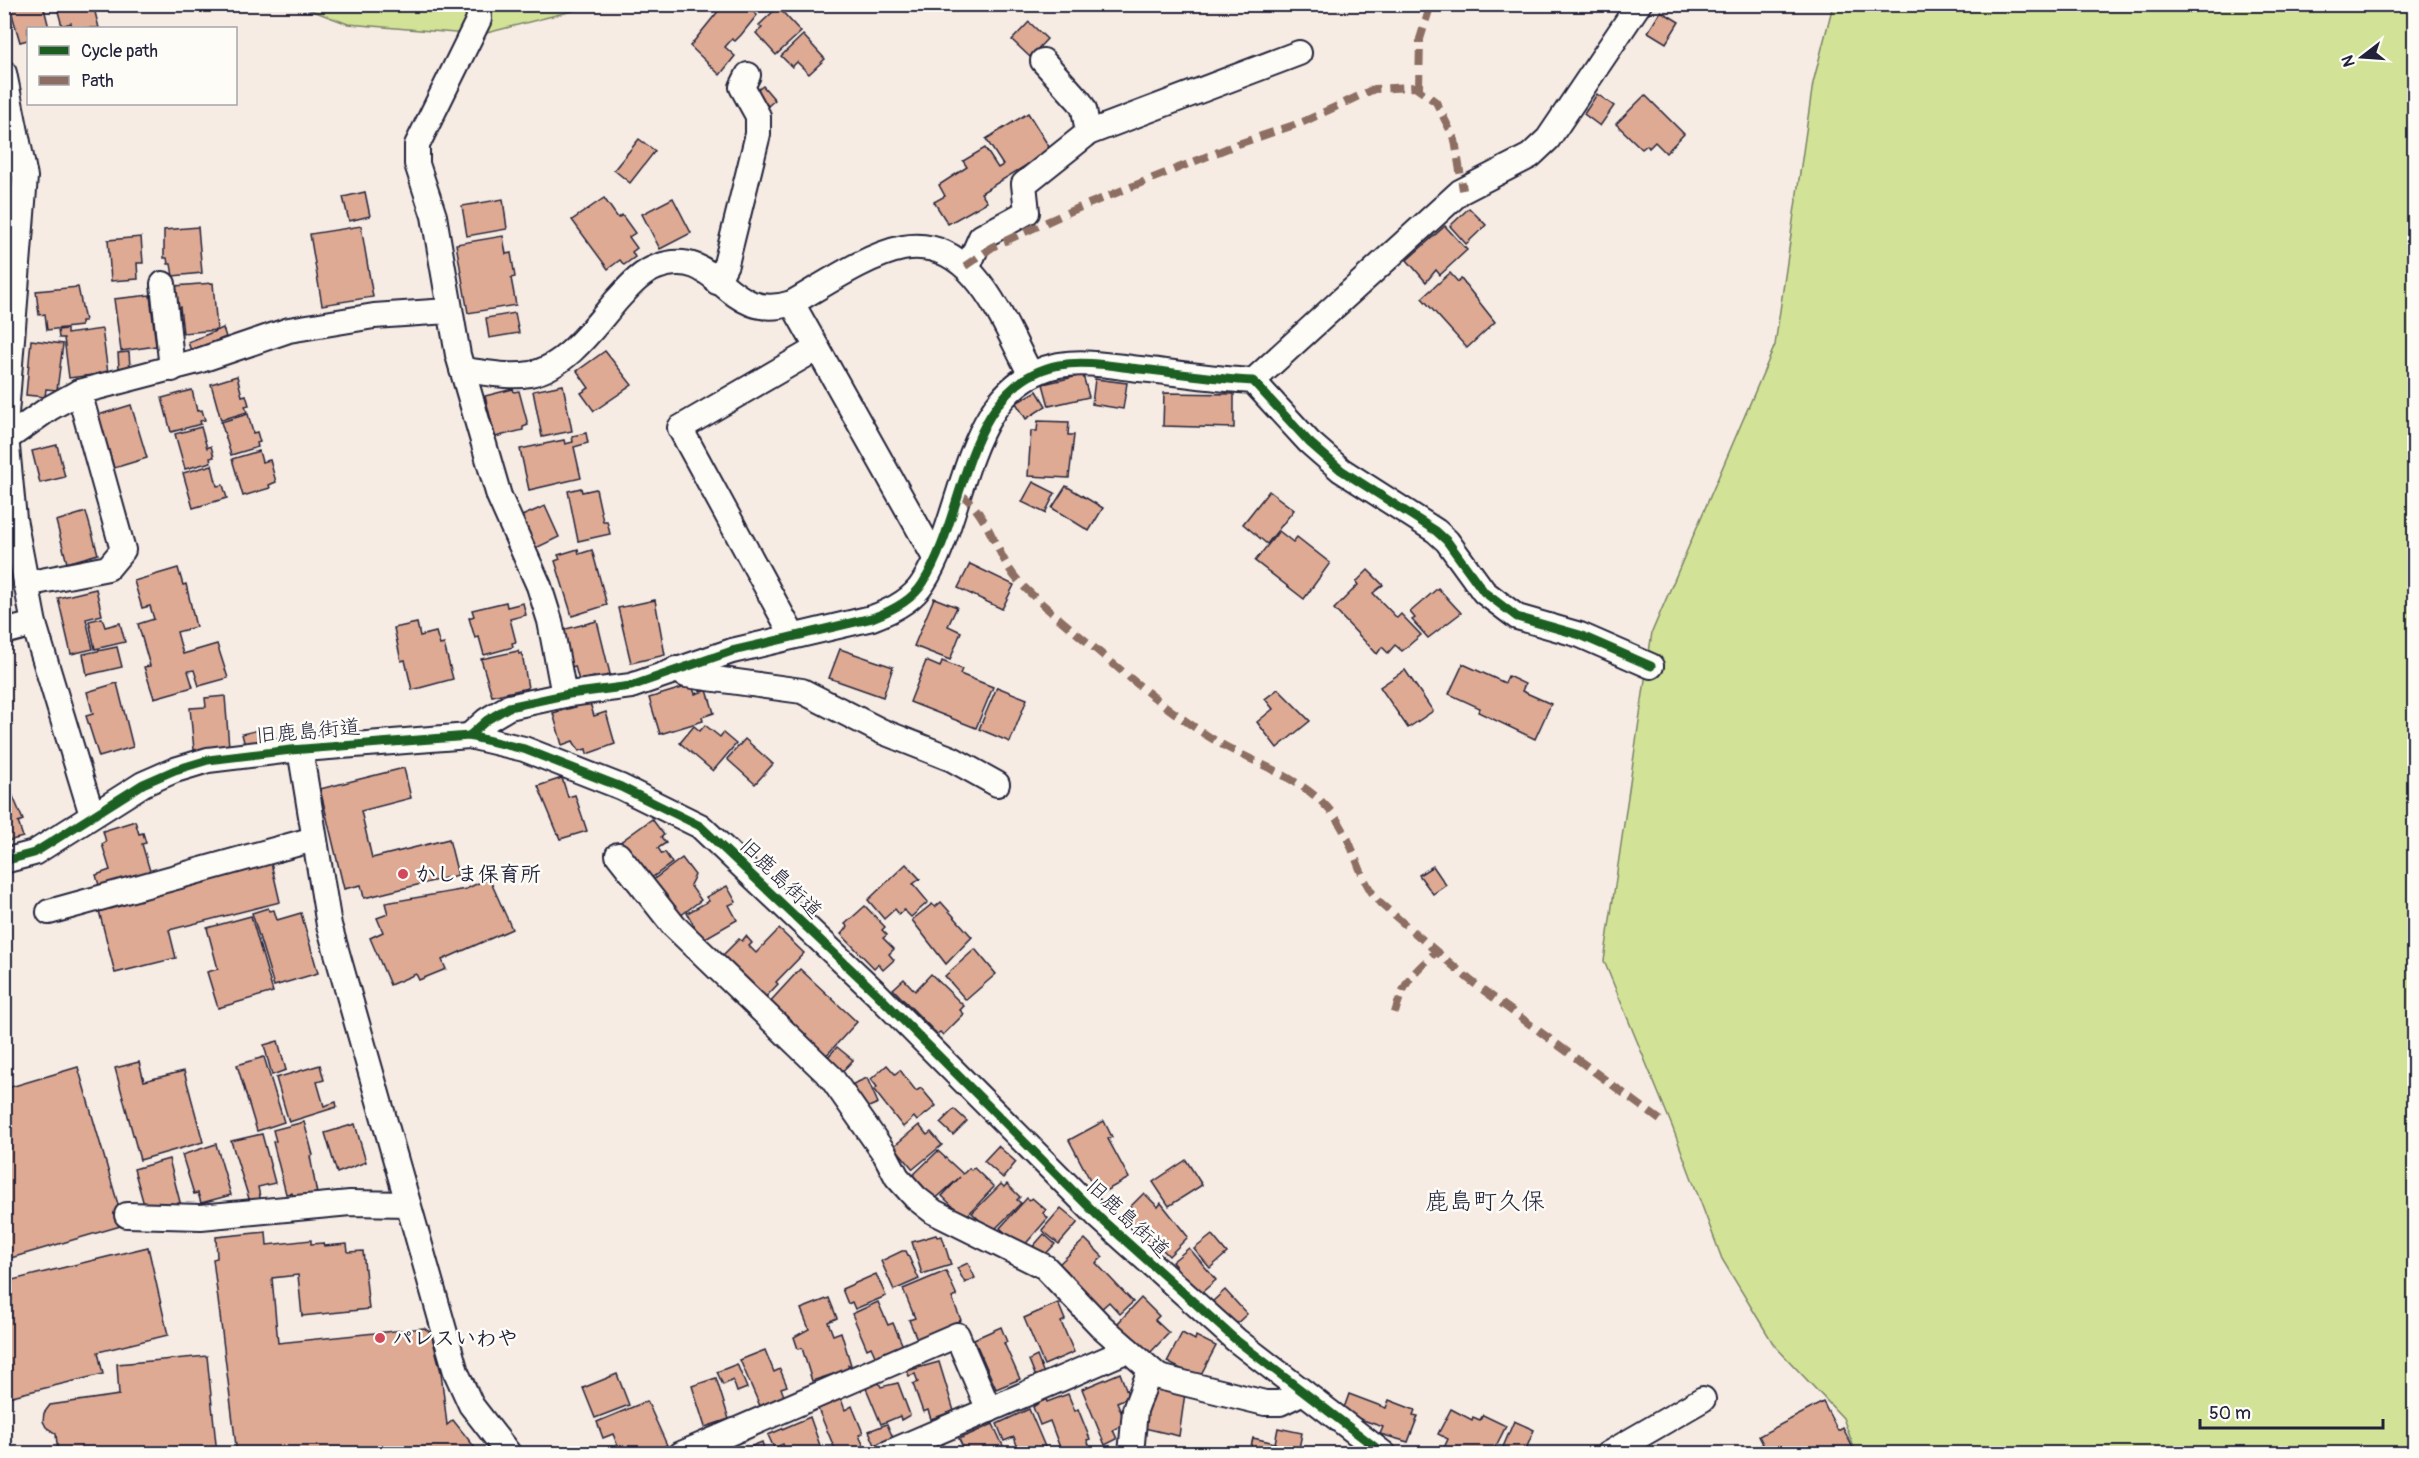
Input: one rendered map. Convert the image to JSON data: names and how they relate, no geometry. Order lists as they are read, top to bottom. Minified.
{"streets":{"street":["旧鹿島街道"]},"districts":["鹿島町久保"],"places":["かしま保育所","パレスいわや"],"legend":["Cycle path","Path"],"scale_bar":"50 m","north":"left"}
